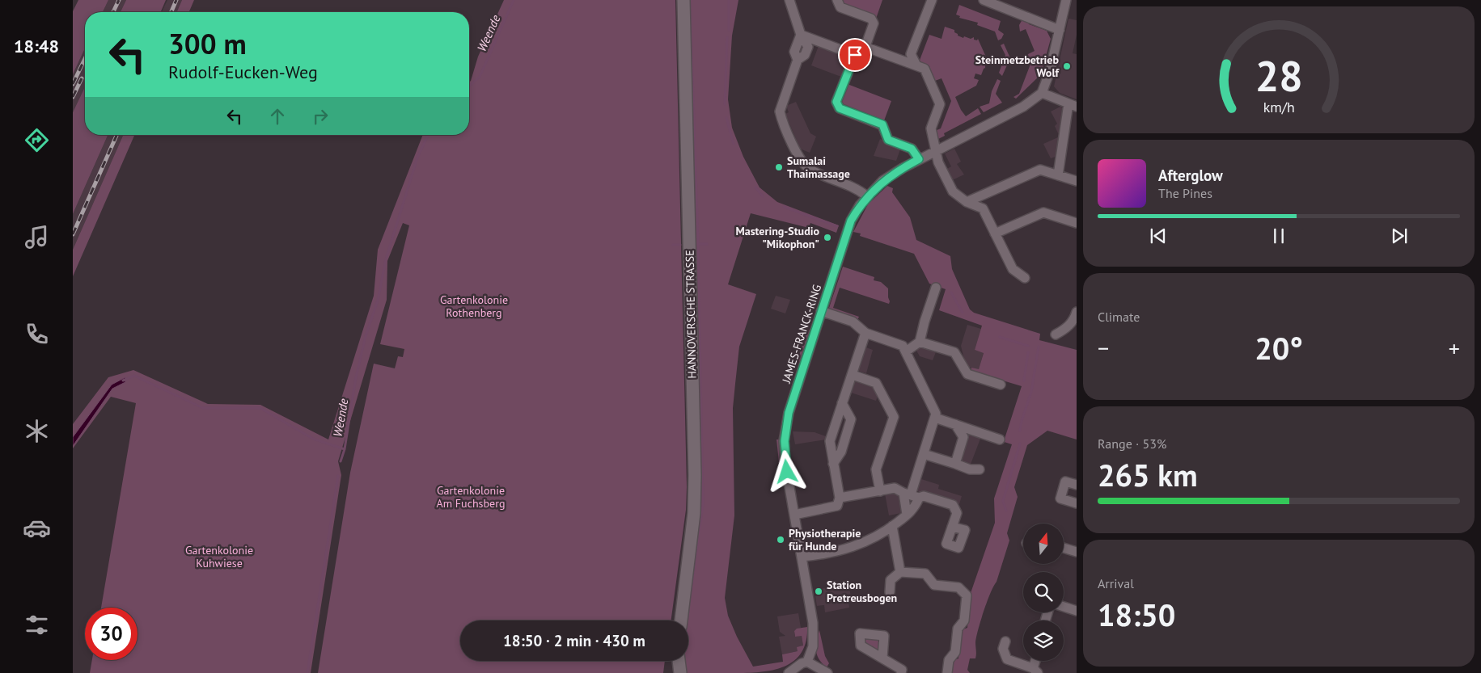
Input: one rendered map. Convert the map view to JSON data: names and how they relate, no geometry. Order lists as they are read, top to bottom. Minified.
{"streets":{"street":["HANNOVERSCHE STRASSE","JAMES-FRANCK-RING"]},"water":["Weende"],"parks":["Gartenkolonie Rothenberg","Gartenkolonie Am Fuchsberg","Gartenkolonie Kuhwiese"],"places":["Steinmetzbetrieb Wolf","Sumalai Thaimassage","Mastering-Studio \"Mikophon\"","Physiotherapie für Hunde","Station Pretreusbogen"],"north":"top","page":{"tabs":"18:48","turn":["300 m","Rudolf-Eucken-Weg"],"song":["Afterglow","The Pines"],"tile":["Climate",["Range · 53%","265 km"],["Arrival","18:50"]],"heat":["−","20°","+"],"limit":"30","trip":"18:50 · 2 min · 430 m","gauge":["28","km/h"]}}
